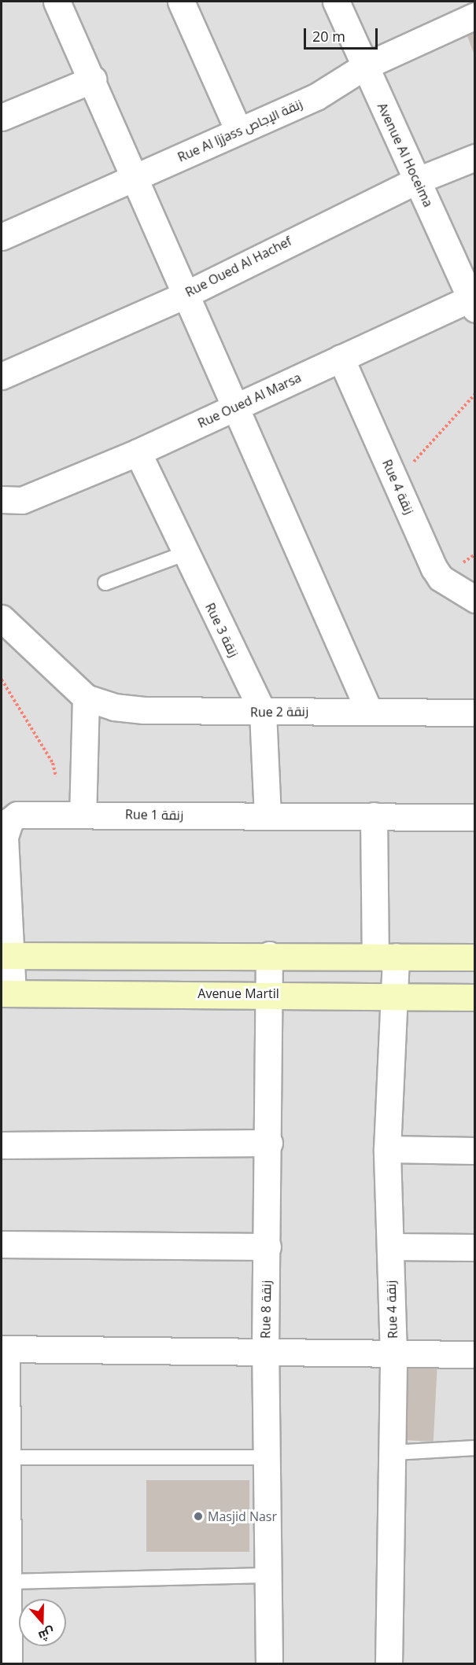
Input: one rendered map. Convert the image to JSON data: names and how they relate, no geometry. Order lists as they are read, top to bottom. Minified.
{"streets":{"street":["Rue Al Ijjass زنقة الإجاص","Avenue Al Hoceima","Rue Oued Al Hachef","Rue Oued Al Marsa","Rue 4 زنقة","Rue 3 زنقة","Rue 2 زنقة","Rue 1 زنقة","Avenue Martil","Rue 8 زنقة"]},"crossings":[["Rue Al Ijjass زنقة الإجاص","Avenue Al Hoceima"],["Avenue Al Hoceima","Rue Oued Al Hachef"],["Avenue Al Hoceima","Rue Oued Al Marsa"],["Rue Oued Al Marsa","Rue 4 زنقة"],["Rue Oued Al Marsa","Rue 3 زنقة"],["Rue 4 زنقة","Rue 1 زنقة"],["Rue 4 زنقة","Avenue Martil"],["Rue 3 زنقة","Rue 2 زنقة"],["Rue 3 زنقة","Rue 1 زنقة"],["Rue 1 زنقة","Avenue Martil"],["Avenue Martil","Rue 8 زنقة"]],"places":["Masjid Nasr"],"scale_bar":"20 m","north":"bottom"}
